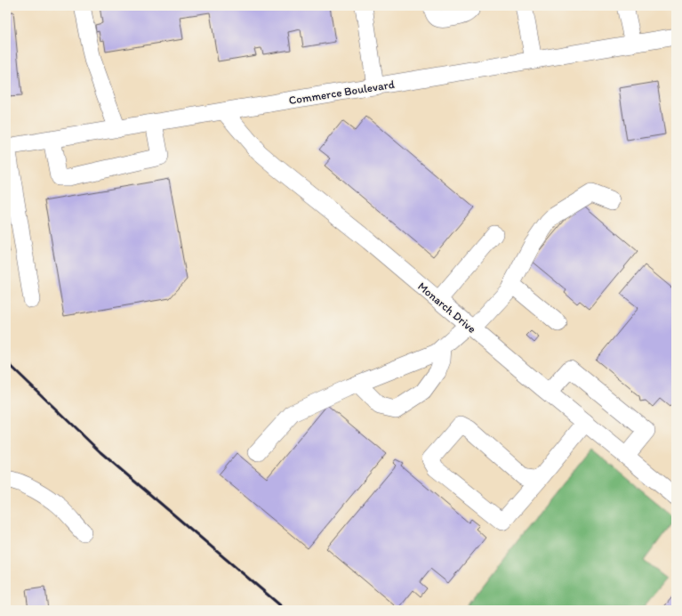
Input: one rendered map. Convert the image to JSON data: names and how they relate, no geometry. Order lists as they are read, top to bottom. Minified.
{"streets":{"street":["Commerce Boulevard","Monarch Drive"]},"crossings":[["Commerce Boulevard","Monarch Drive"]]}
